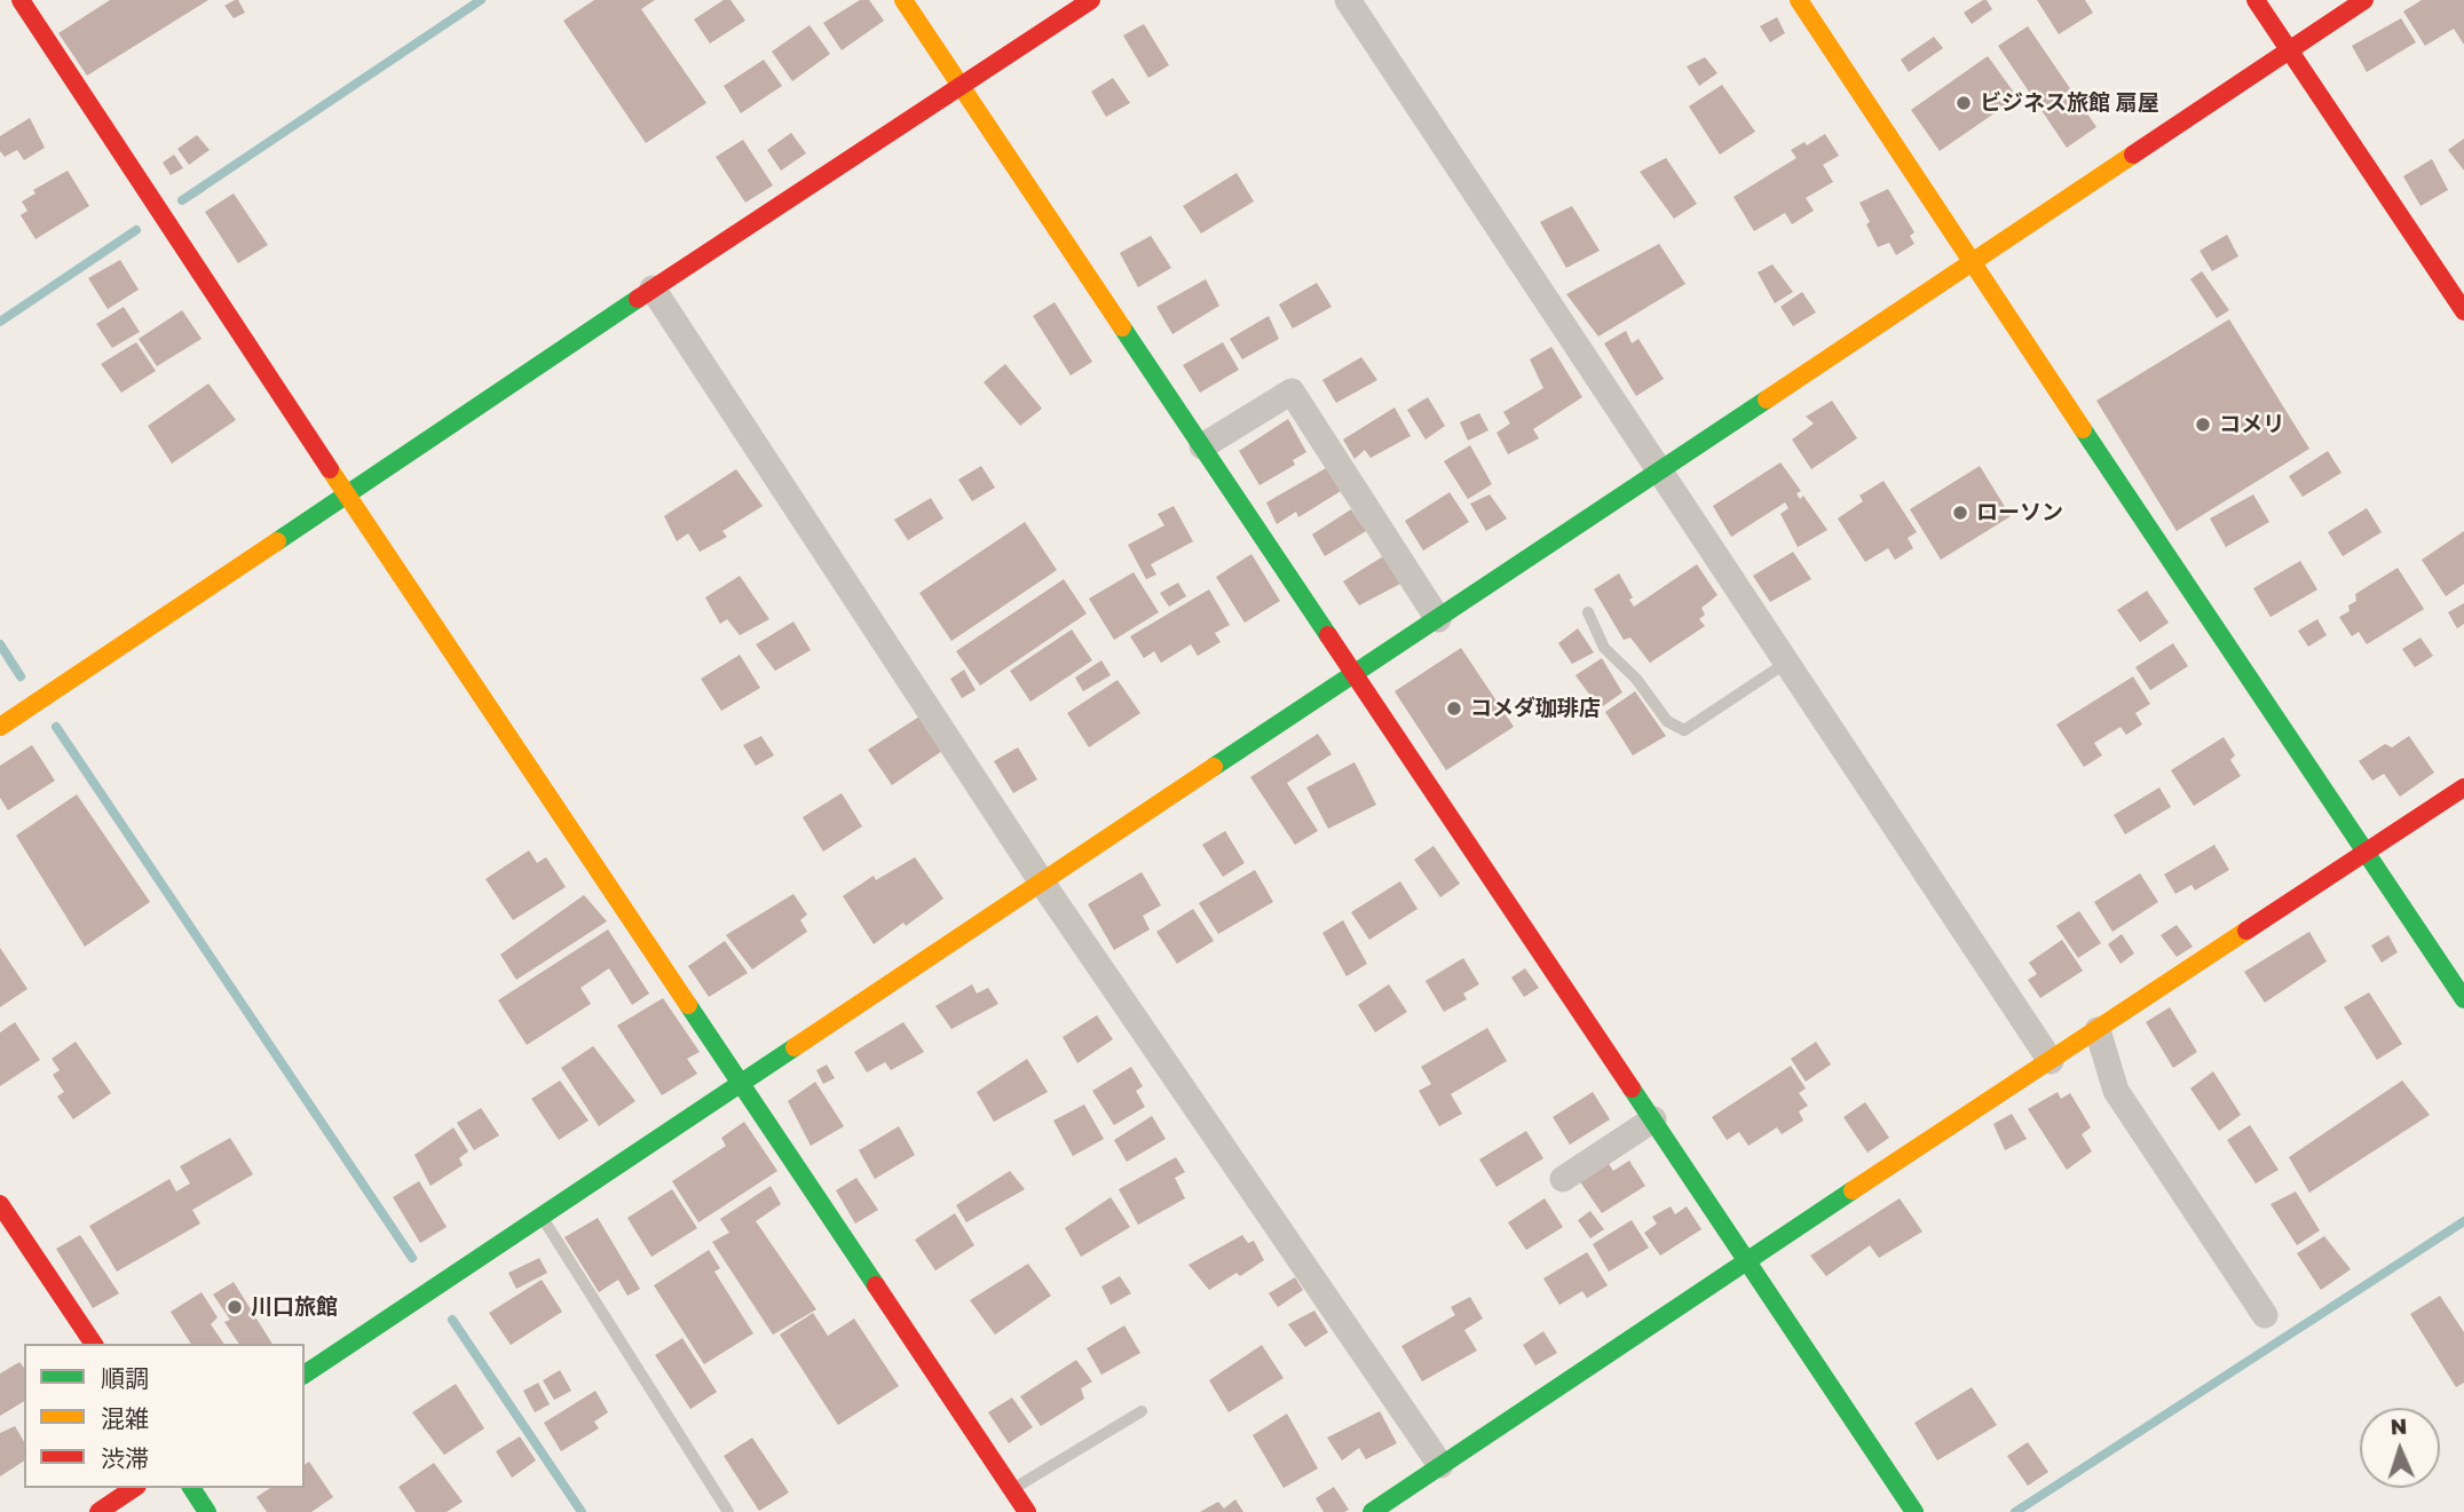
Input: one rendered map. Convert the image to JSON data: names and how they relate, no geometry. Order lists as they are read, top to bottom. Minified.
{"places":["ビジネス旅館 扇屋","コメリ","ローソン","コメダ珈琲店","川口旅館"],"legend":["順調","混雑","渋滞"],"north":"top"}
